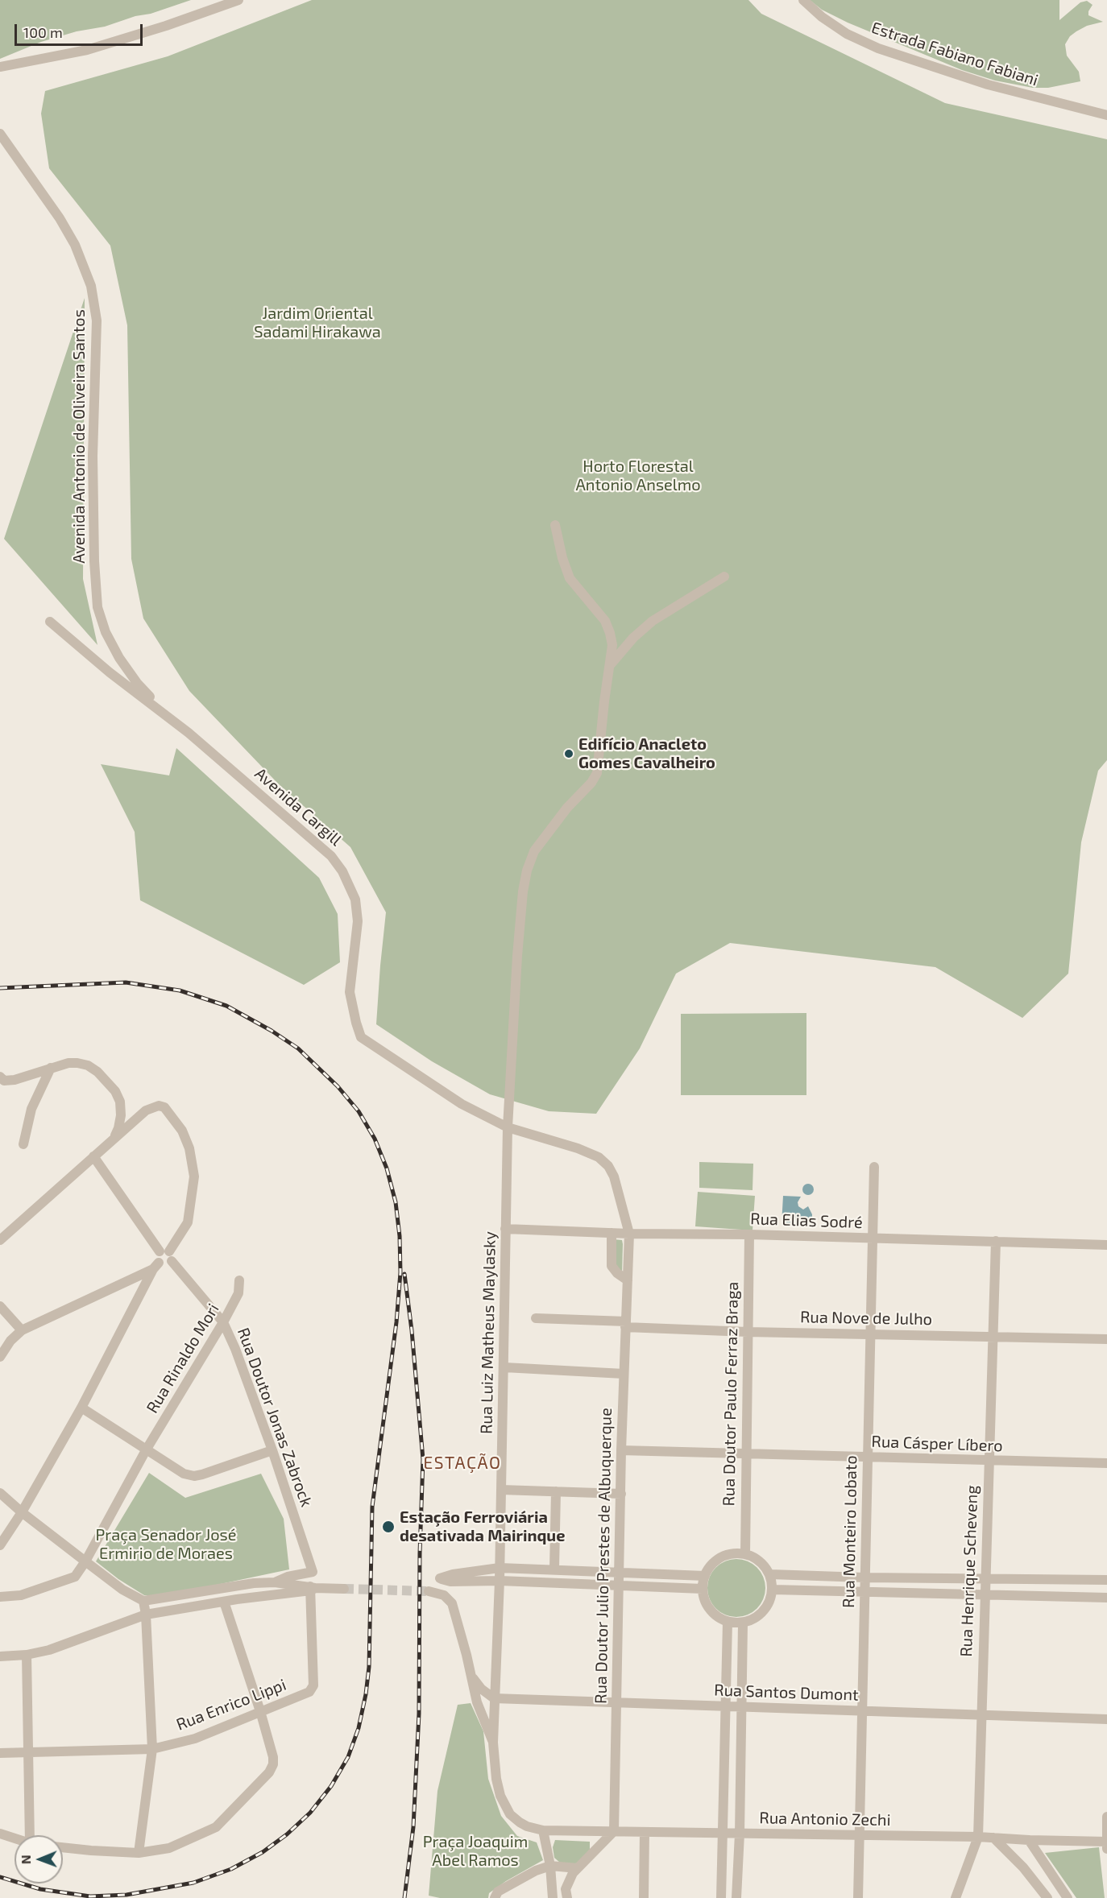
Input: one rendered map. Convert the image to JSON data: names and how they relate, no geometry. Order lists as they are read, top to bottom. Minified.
{"streets":{"street":["Estrada Fabiano Fabiani","Avenida Antonio de Oliveira Santos","Avenida Cargill","Rua Elias Sodré","Rua Nove de Julho","Rua Luiz Matheus Maylasky","Rua Rinaldo Mori","Rua Doutor Paulo Ferraz Braga","Rua Doutor Jonas Zabrock","Rua Cásper Líbero","Rua Monteiro Lobato","Rua Doutor Julio Prestes de Albuquerque","Rua Henrique Scheveng","Rua Santos Dumont","Rua Enrico Lippi","Rua Antonio Zechi"]},"crossings":[["Avenida Antonio de Oliveira Santos","Avenida Cargill"],["Avenida Cargill","Rua Elias Sodré"],["Avenida Cargill","Rua Luiz Matheus Maylasky"],["Avenida Cargill","Rua Doutor Julio Prestes de Albuquerque"],["Rua Elias Sodré","Rua Luiz Matheus Maylasky"],["Rua Elias Sodré","Rua Doutor Paulo Ferraz Braga"],["Rua Elias Sodré","Rua Monteiro Lobato"],["Rua Elias Sodré","Rua Doutor Julio Prestes de Albuquerque"],["Rua Elias Sodré","Rua Henrique Scheveng"],["Rua Nove de Julho","Rua Doutor Paulo Ferraz Braga"],["Rua Nove de Julho","Rua Monteiro Lobato"],["Rua Nove de Julho","Rua Doutor Julio Prestes de Albuquerque"],["Rua Nove de Julho","Rua Henrique Scheveng"],["Rua Luiz Matheus Maylasky","Rua Santos Dumont"],["Rua Luiz Matheus Maylasky","Rua Antonio Zechi"],["Rua Rinaldo Mori","Rua Doutor Jonas Zabrock"],["Rua Doutor Paulo Ferraz Braga","Rua Cásper Líbero"],["Rua Cásper Líbero","Rua Monteiro Lobato"],["Rua Cásper Líbero","Rua Doutor Julio Prestes de Albuquerque"],["Rua Cásper Líbero","Rua Henrique Scheveng"],["Rua Monteiro Lobato","Rua Santos Dumont"],["Rua Monteiro Lobato","Rua Antonio Zechi"],["Rua Doutor Julio Prestes de Albuquerque","Rua Santos Dumont"],["Rua Doutor Julio Prestes de Albuquerque","Rua Antonio Zechi"],["Rua Henrique Scheveng","Rua Santos Dumont"],["Rua Henrique Scheveng","Rua Antonio Zechi"]],"districts":["ESTAÇÃO"],"parks":["Jardim Oriental Sadami Hirakawa","Horto Florestal Antonio Anselmo","Praça Senador José Ermirio de Moraes","Praça Joaquim Abel Ramos"],"places":["Edifício Anacleto Gomes Cavalheiro","Estação Ferroviária desativada Mairinque"],"scale_bar":"100 m","north":"left"}
